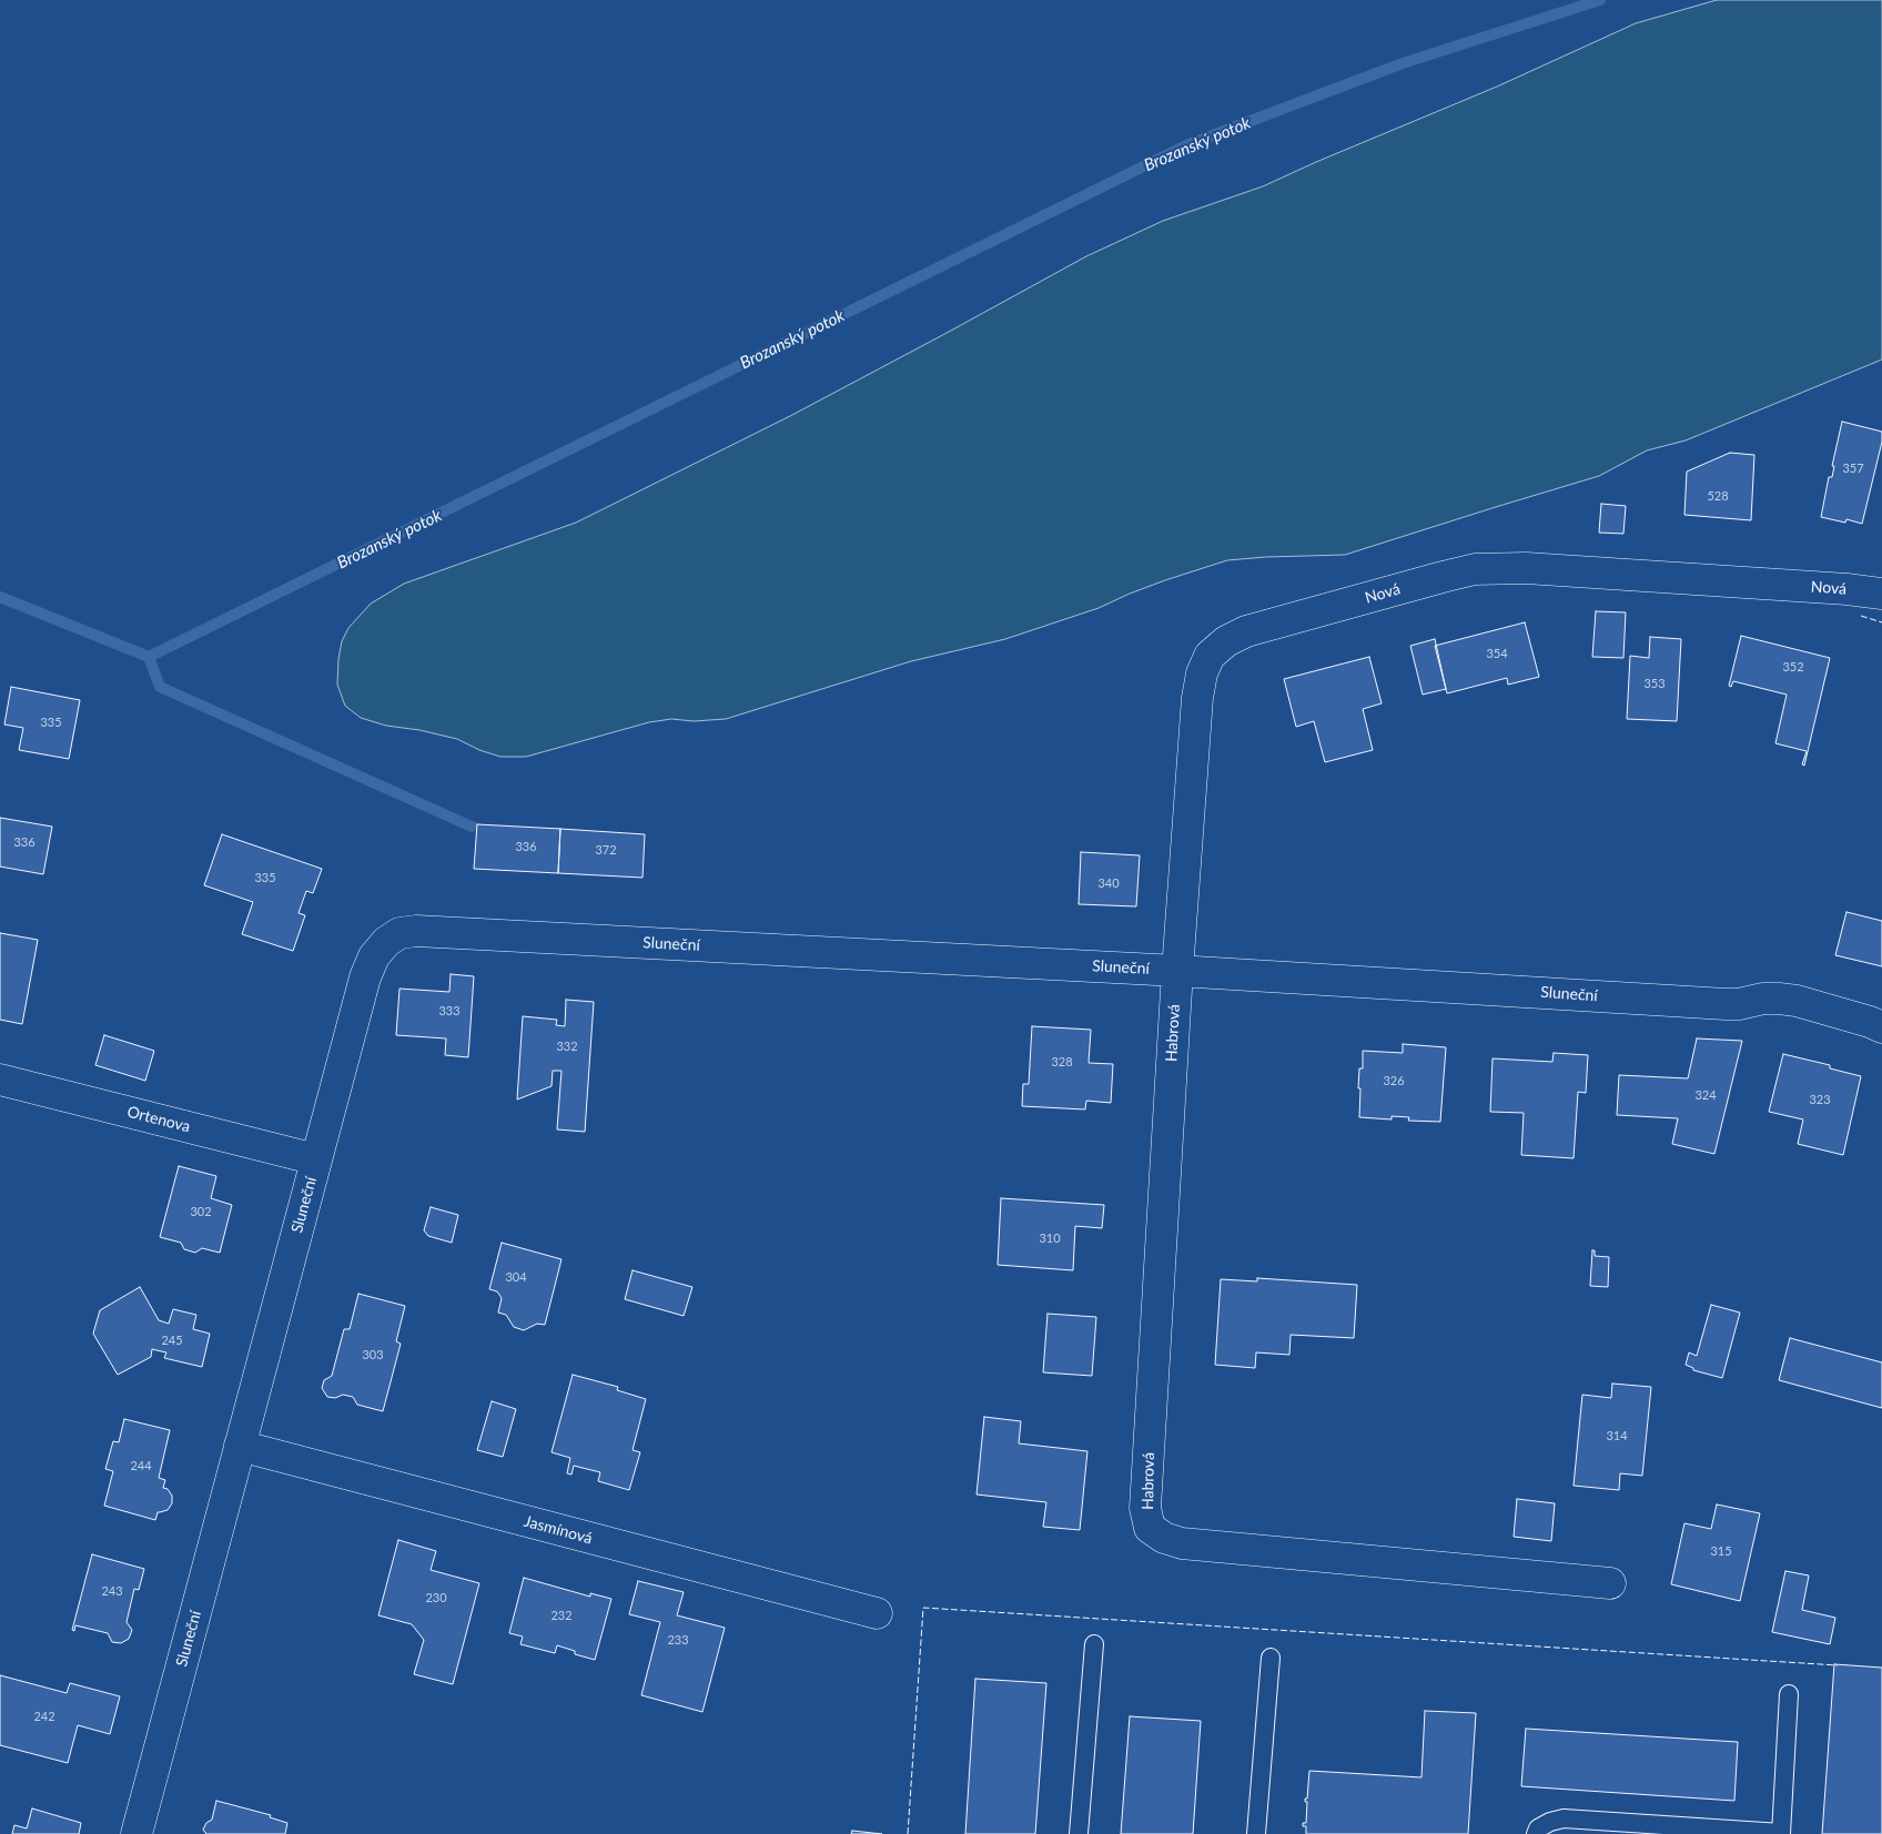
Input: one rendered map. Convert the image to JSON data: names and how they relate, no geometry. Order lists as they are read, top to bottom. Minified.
{"streets":{"street":["Nová","Sluneční","Habrová","Ortenova","Jasmínová"]},"crossings":[["Nová","Sluneční"],["Nová","Habrová"],["Sluneční","Habrová"],["Sluneční","Ortenova"],["Sluneční","Jasmínová"]],"water":["Brozanský potok"],"house_numbers":["357","528","354","352","353","335","336","336","372","335","340","333","332","328","326","324","323","302","310","304","245","303","314","244","315","243","230","232","233","242"]}
